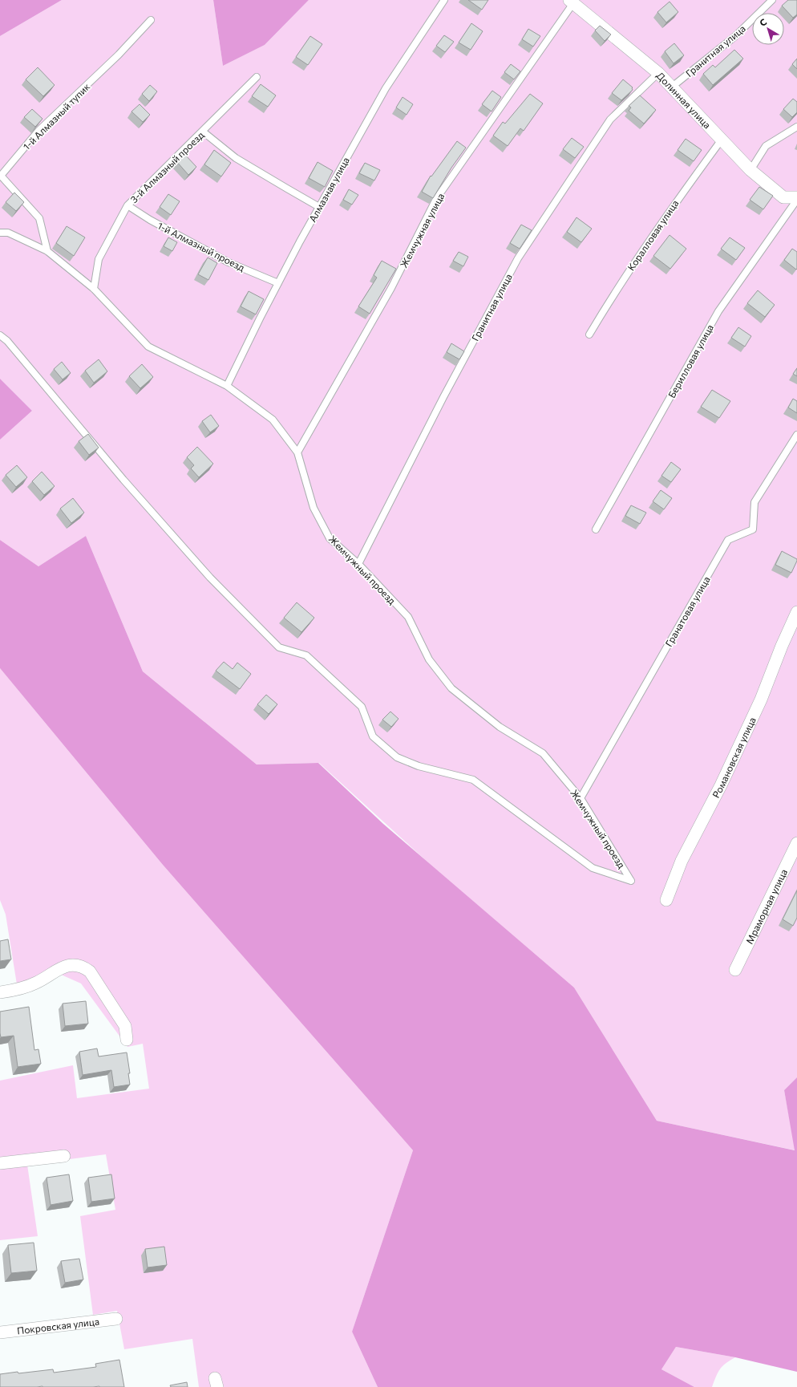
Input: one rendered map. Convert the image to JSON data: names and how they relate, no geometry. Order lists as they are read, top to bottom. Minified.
{"streets":{"street":["Долинная улица","Романовская улица","Мраморная улица","Покровская улица"],"lane":["Гранитная улица","1-й Алмазный тупик","3-й Алмазный проезд","Алмазная улица","Жемчужная улица","Коралловая улица","1-й Алмазный проезд","Берилловая улица","Жемчужный проезд","Гранатовая улица"]},"crossings":[["Гранитная улица","Долинная улица"],["Гранитная улица","Жемчужный проезд"],["Долинная улица","Жемчужная улица"],["Долинная улица","Коралловая улица"],["Долинная улица","Берилловая улица"],["1-й Алмазный тупик","Жемчужный проезд"],["3-й Алмазный проезд","1-й Алмазный проезд"],["3-й Алмазный проезд","Жемчужный проезд"],["Алмазная улица","1-й Алмазный проезд"],["Алмазная улица","Жемчужный проезд"],["Жемчужная улица","Жемчужный проезд"],["Жемчужный проезд","Гранатовая улица"]],"north":"top left"}
